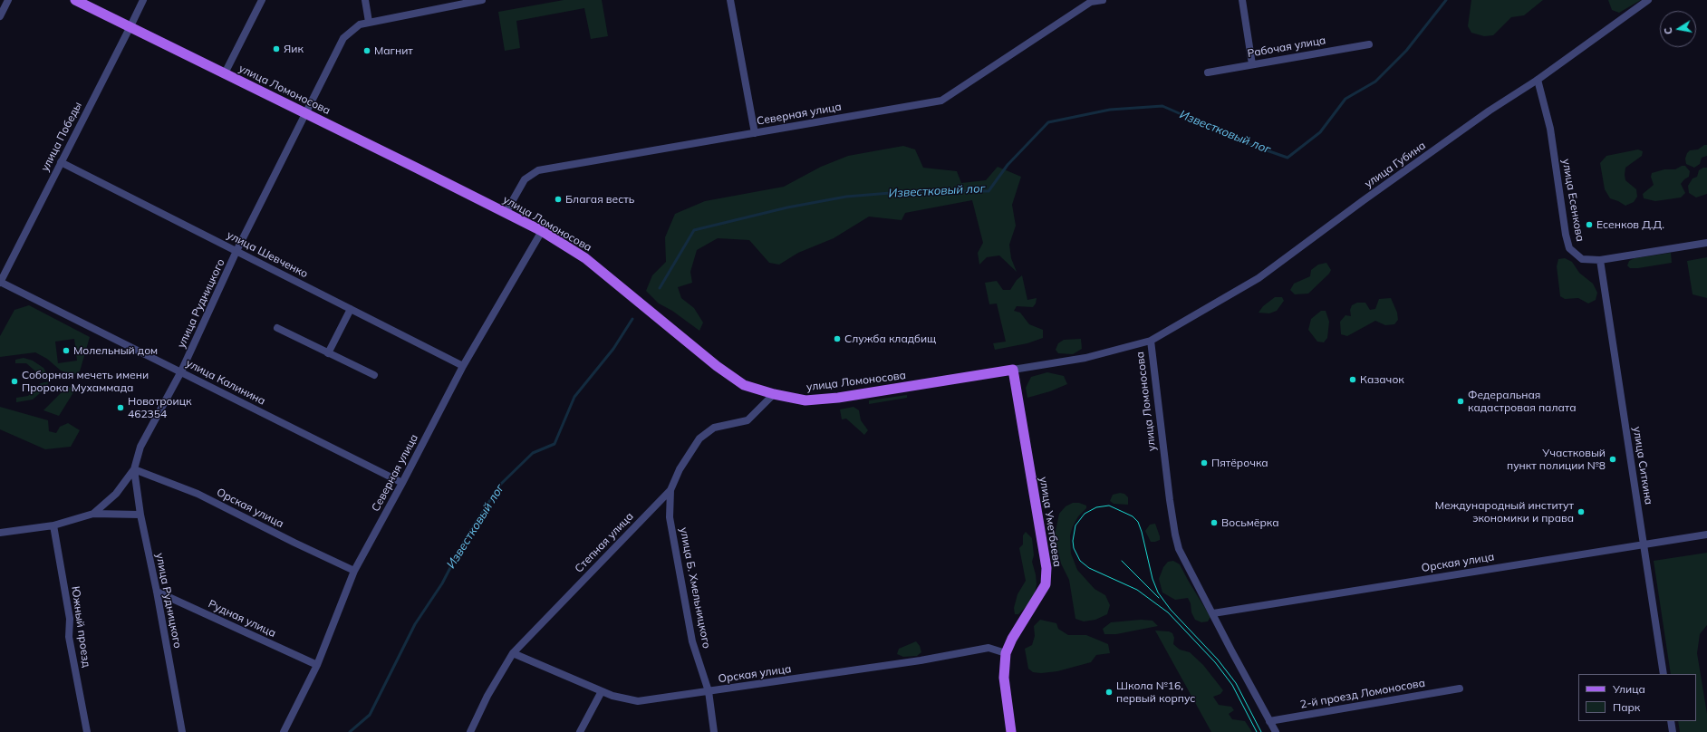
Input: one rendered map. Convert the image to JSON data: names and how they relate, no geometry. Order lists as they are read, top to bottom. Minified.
{"streets":{"main road":["улица Ломоносова","улица Уметбаева"],"street":["Рабочая улица","Северная улица","улица Победы","улица Губина","улица Есенкова","улица Шевченко","улица Рудницкого","улица Калинина","улица Ситкина","Орская улица","Степная улица","улица Б. Хмельницкого","Рудная улица","Южный проезд","2-й проезд Ломоносова"]},"crossings":[["улица Ломоносова","Северная улица"],["улица Ломоносова","улица Победы"],["улица Ломоносова","улица Губина"],["улица Ломоносова","улица Рудницкого"],["улица Ломоносова","Орская улица"],["улица Ломоносова","улица Уметбаева"],["улица Ломоносова","Степная улица"],["улица Ломоносова","2-й проезд Ломоносова"],["Северная улица","улица Шевченко"],["Северная улица","улица Калинина"],["Северная улица","Орская улица"],["Северная улица","Рудная улица"],["улица Победы","улица Шевченко"],["улица Победы","улица Калинина"],["улица Губина","улица Есенкова"],["улица Есенкова","улица Ситкина"],["улица Шевченко","улица Рудницкого"],["улица Рудницкого","улица Калинина"],["улица Рудницкого","Орская улица"],["улица Рудницкого","Рудная улица"],["улица Ситкина","Орская улица"],["Орская улица","улица Уметбаева"],["Орская улица","Степная улица"],["Орская улица","улица Б. Хмельницкого"],["Степная улица","улица Б. Хмельницкого"]],"water":["Известковый лог"],"places":["Яик","Магнит","Благая весть","Есенков Д.Д.","Служба кладбищ","Молельный дом","Казачок","Соборная мечеть имени Пророка Мухаммада","Федеральная кадастровая палата","Новотроицк 462354","Участковый пункт полиции №8","Пятёрочка","Международный институт экономики и права","Восьмёрка","Школа №16, первый корпус"],"legend":["Улица","Парк"],"north":"left"}
